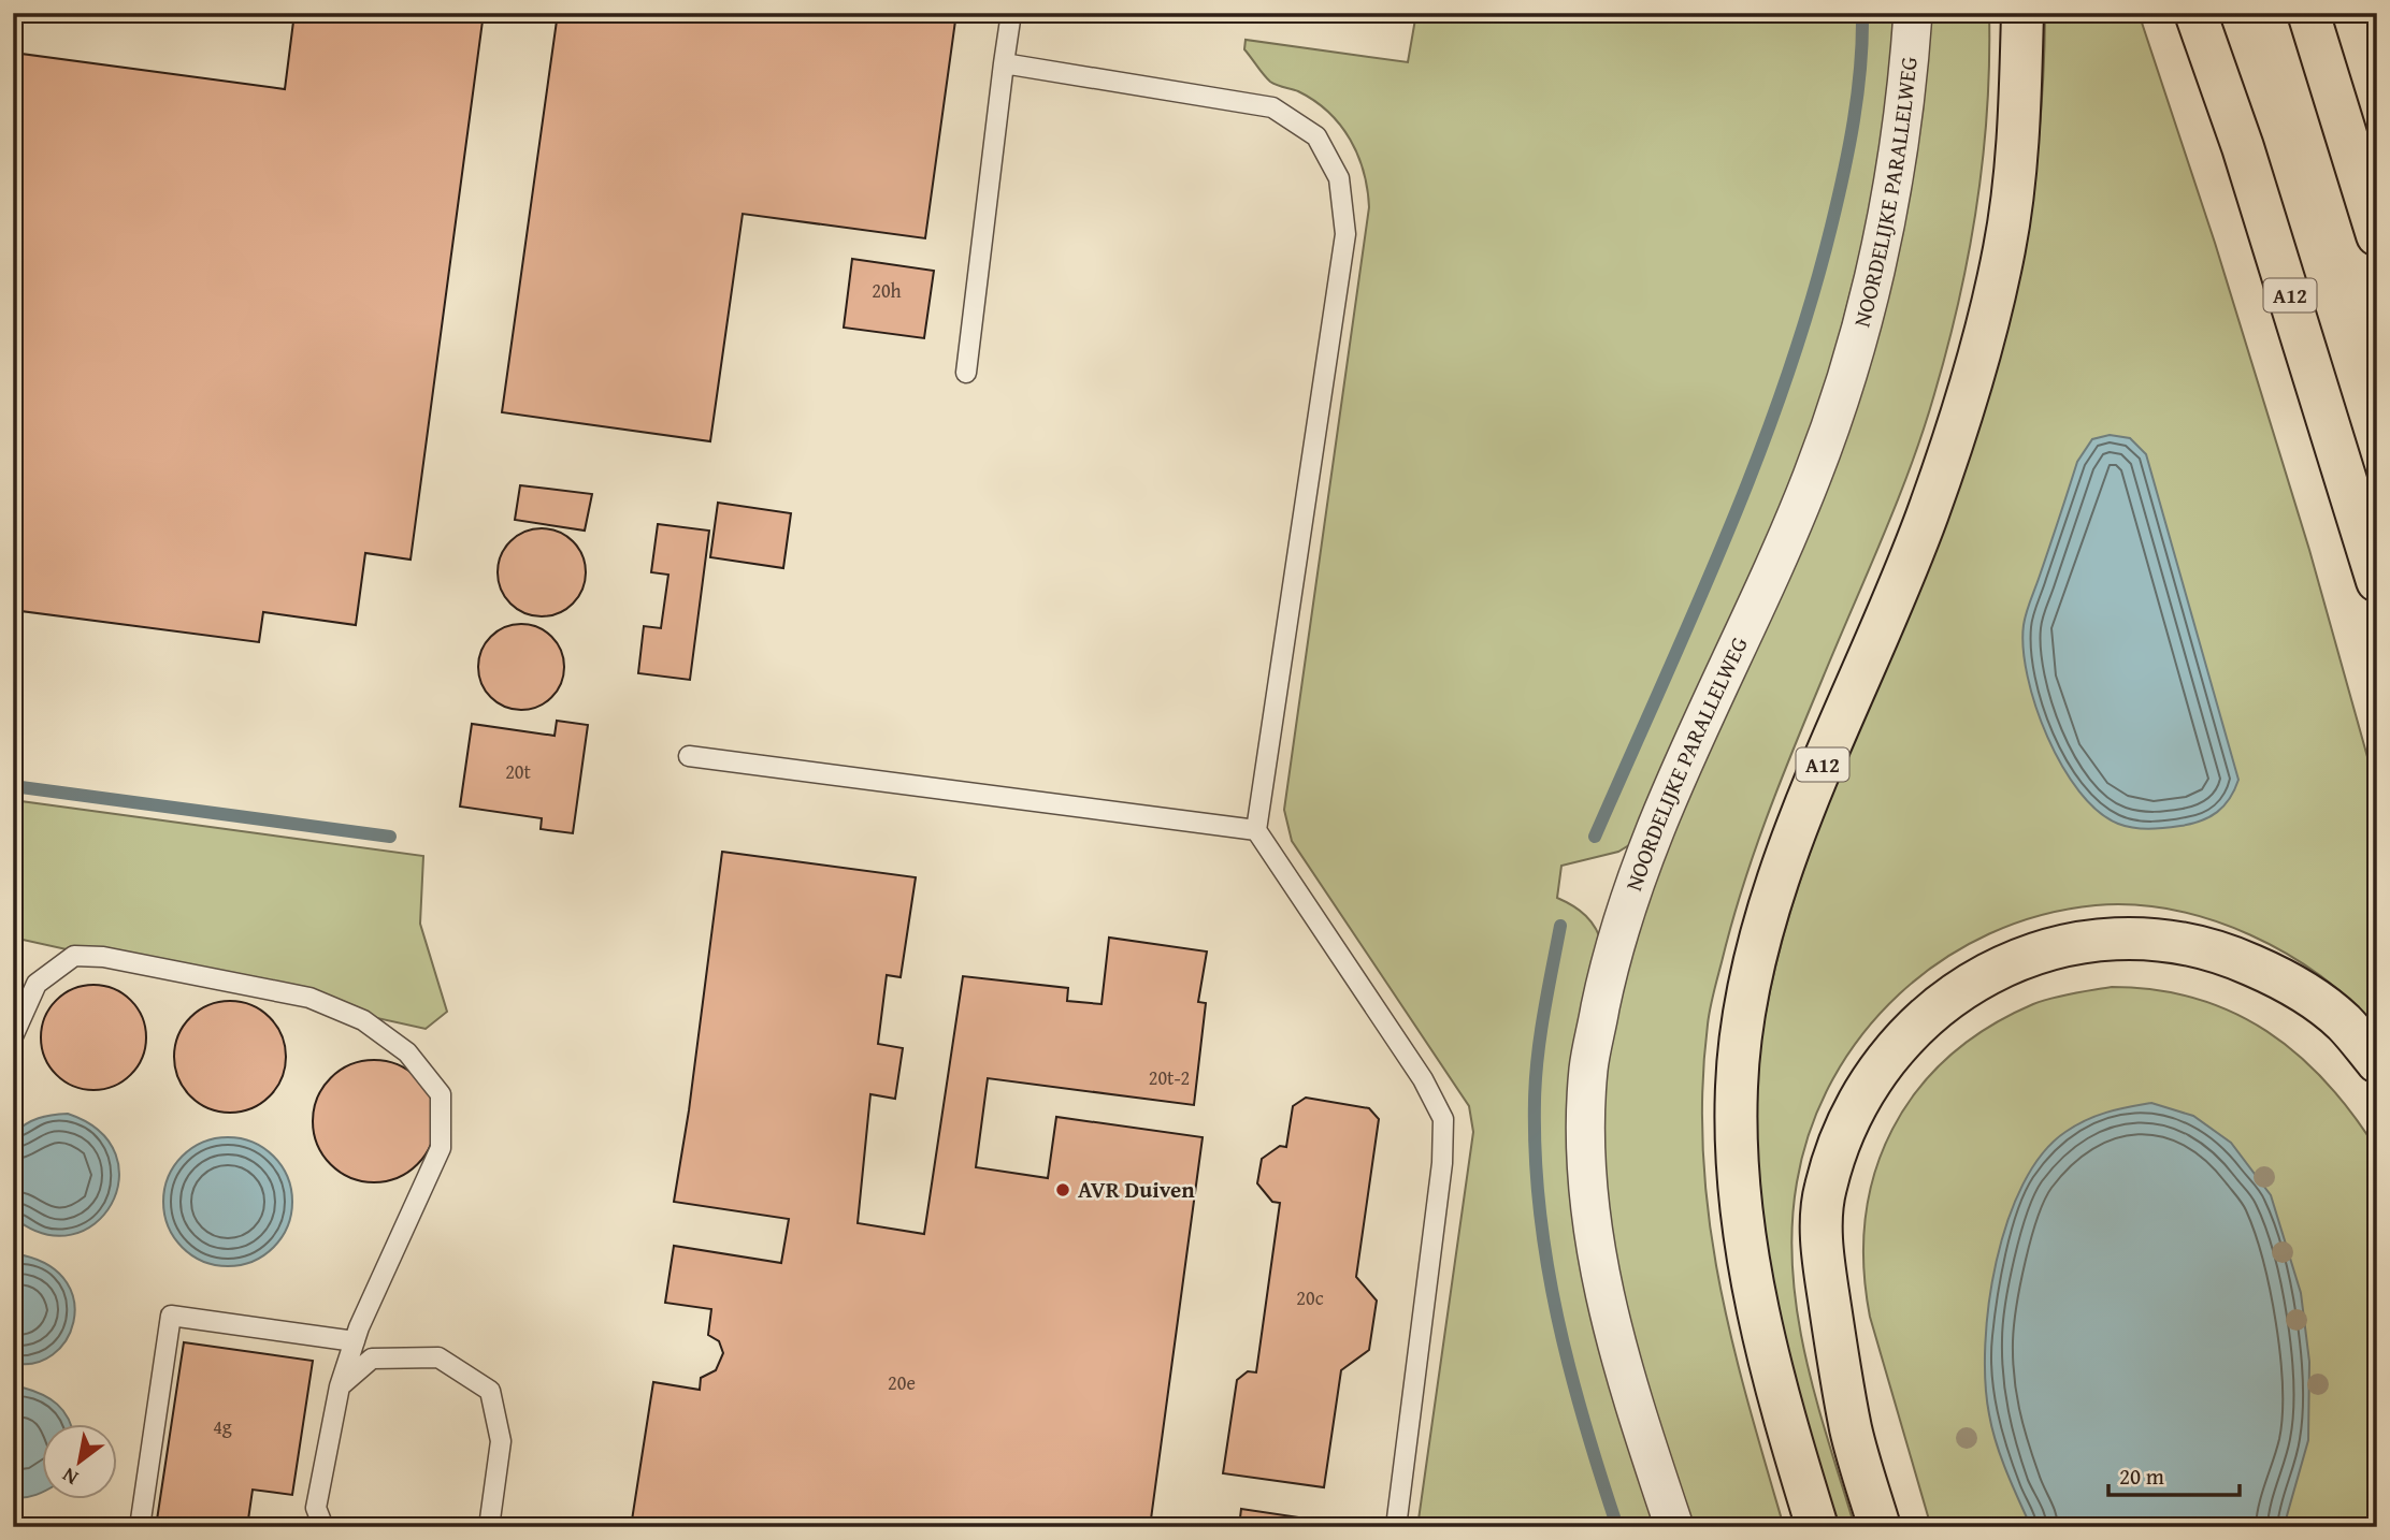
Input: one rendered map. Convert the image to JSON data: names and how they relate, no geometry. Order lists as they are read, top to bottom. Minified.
{"streets":{"highway":["A12"],"street":["NOORDELIJKE PARALLELWEG"]},"places":["AVR Duiven"],"house_numbers":["20h","20t","20t-2","20c","20e","4g"],"scale_bar":"20 m","north":"bottom left"}
